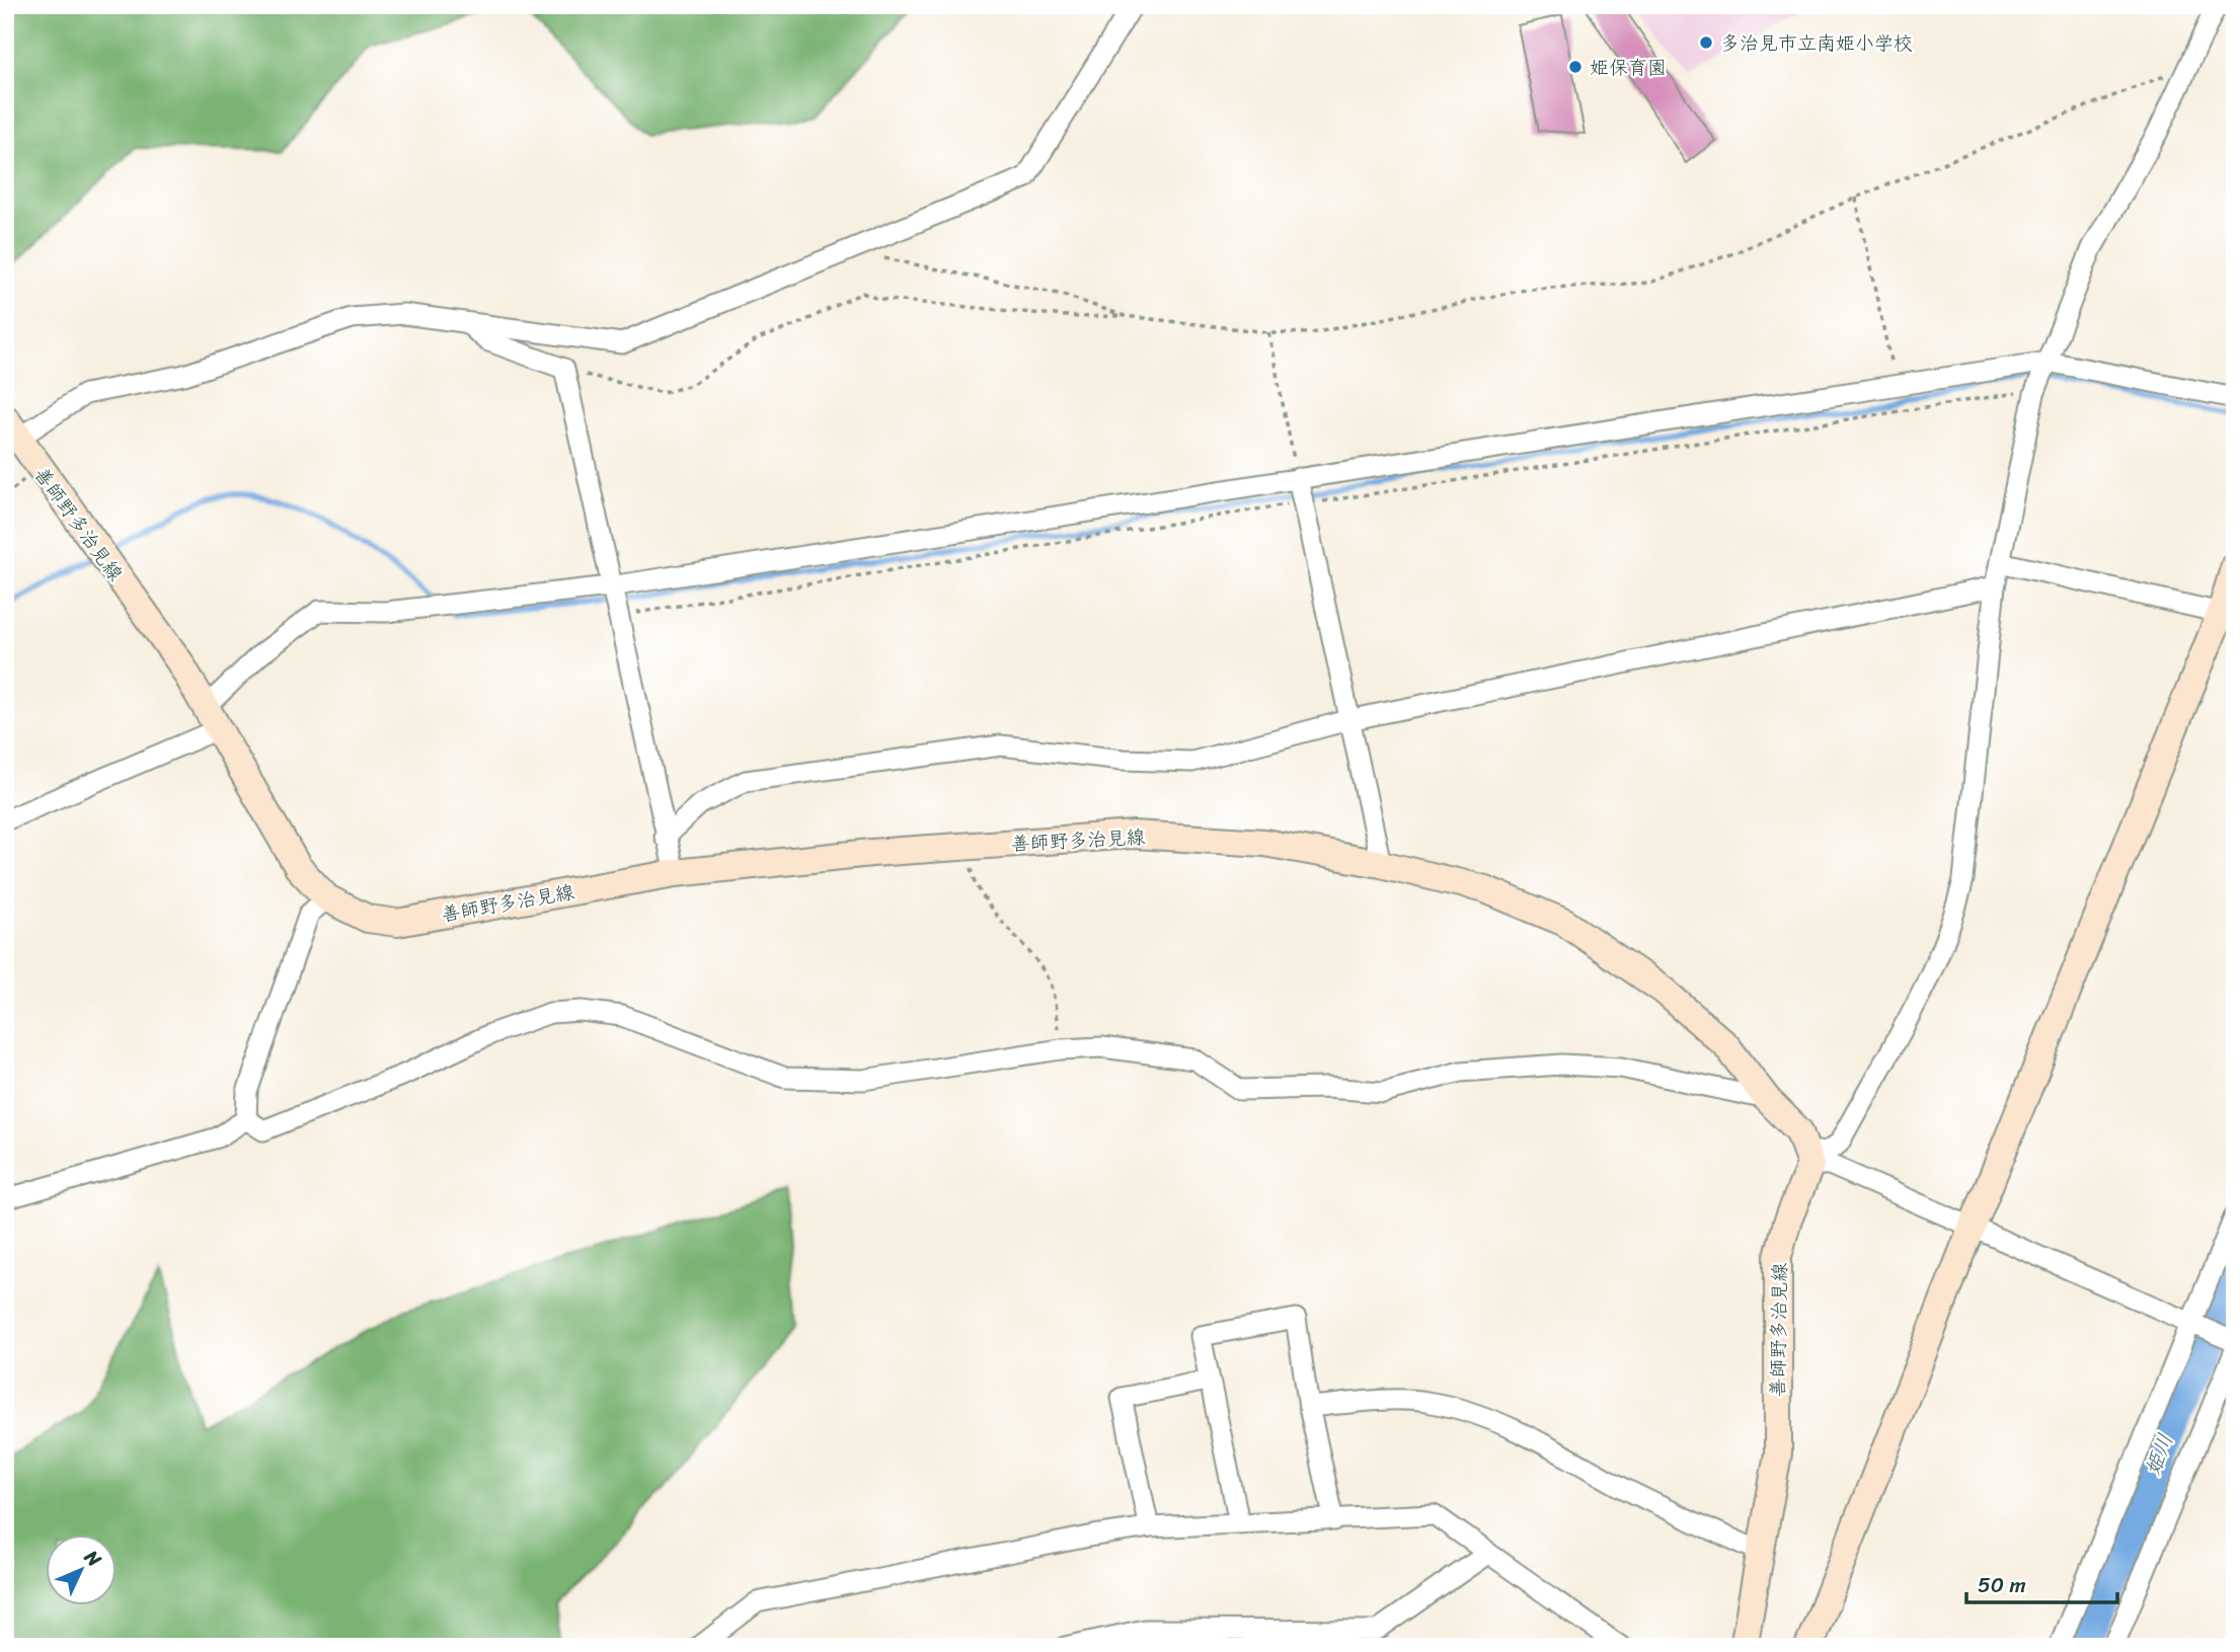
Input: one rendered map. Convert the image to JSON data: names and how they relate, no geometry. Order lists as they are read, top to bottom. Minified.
{"streets":{"main road":["善師野多治見線"]},"water":["姫川"],"places":["多治見市立南姫小学校","姫保育園"],"scale_bar":"50 m","north":"top right"}
